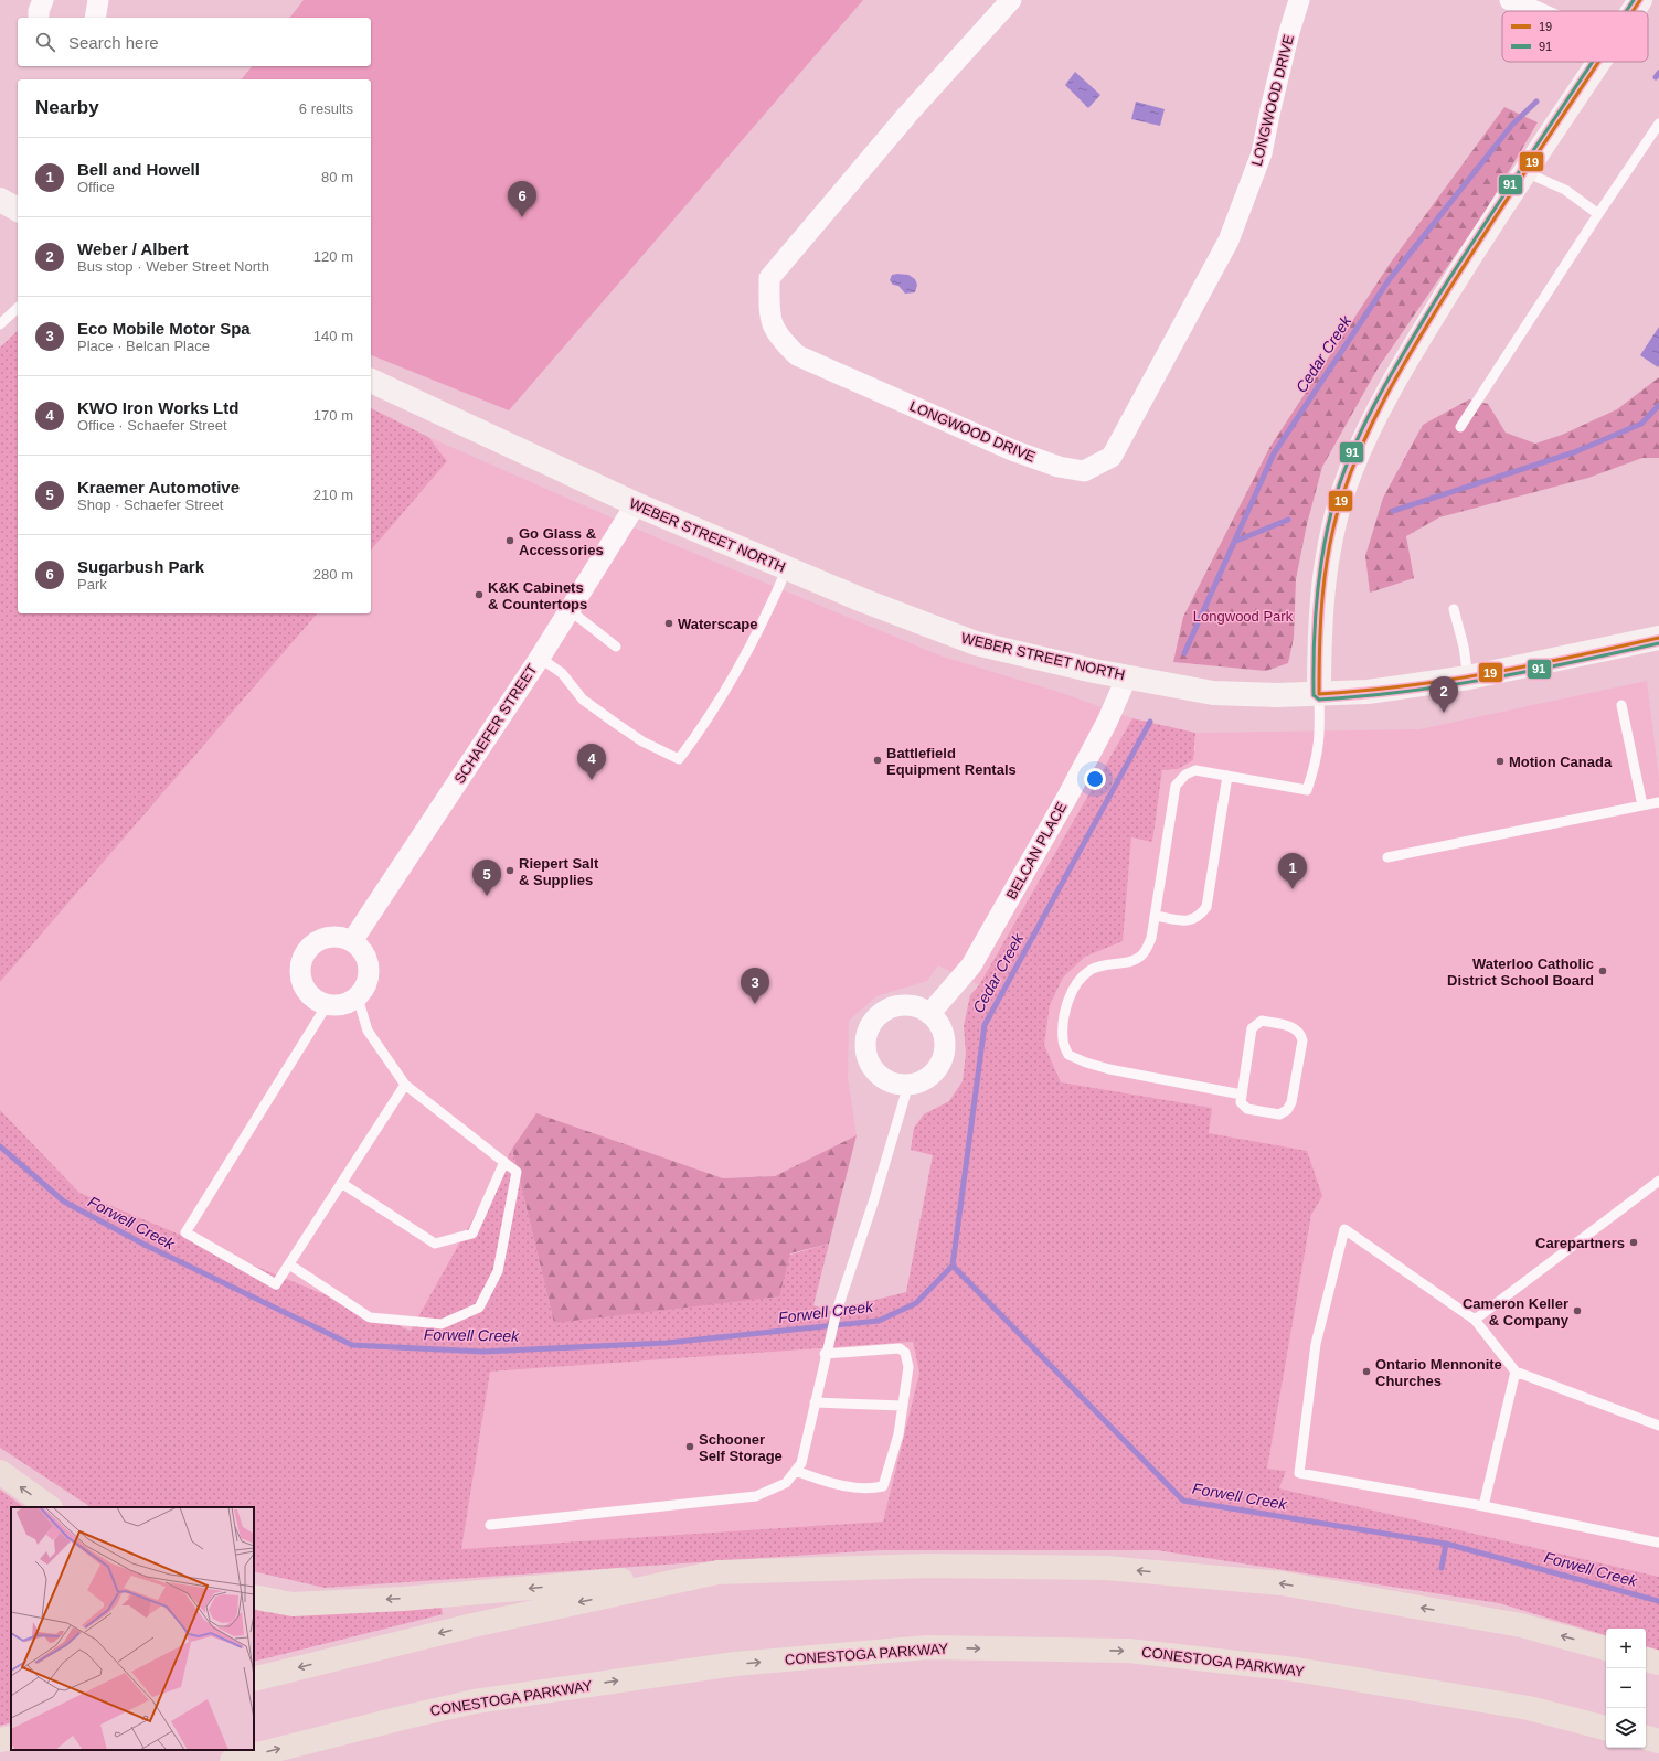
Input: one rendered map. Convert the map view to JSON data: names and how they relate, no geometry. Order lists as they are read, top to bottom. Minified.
{"streets":{"highway":["CONESTOGA PARKWAY"],"main road":["WEBER STREET NORTH"],"street":["LONGWOOD DRIVE","SCHAEFER STREET","BELCAN PLACE"]},"crossings":[["WEBER STREET NORTH","SCHAEFER STREET"],["WEBER STREET NORTH","BELCAN PLACE"]],"water":["Cedar Creek","Forwell Creek"],"parks":["Longwood Park"],"places":["Go Glass & Accessories","K&K Cabinets & Countertops","Waterscape","Battlefield Equipment Rentals","Motion Canada","Riepert Salt & Supplies","Waterloo Catholic District School Board","Carepartners","Cameron Keller & Company","Ontario Mennonite Churches","Schooner Self Storage"],"lines":["transit line 19","transit line 91"],"legend":["19","91"],"page":{"search":"Search here","heading":["Nearby","6 results"],"list":[{"mark":"1","name":"Bell and Howell","note":"Office","value":"80 m"},{"mark":"2","name":"Weber / Albert","note":"Bus stop · Weber Street North","value":"120 m"},{"mark":"3","name":"Eco Mobile Motor Spa","note":"Place · Belcan Place","value":"140 m"},{"mark":"4","name":"KWO Iron Works Ltd","note":"Office · Schaefer Street","value":"170 m"},{"mark":"5","name":"Kraemer Automotive","note":"Shop · Schaefer Street","value":"210 m"},{"mark":"6","name":"Sugarbush Park","note":"Park","value":"280 m"}],"pins":["6","2","4","1","5","3"],"map_buttons":["+","−"]}}
